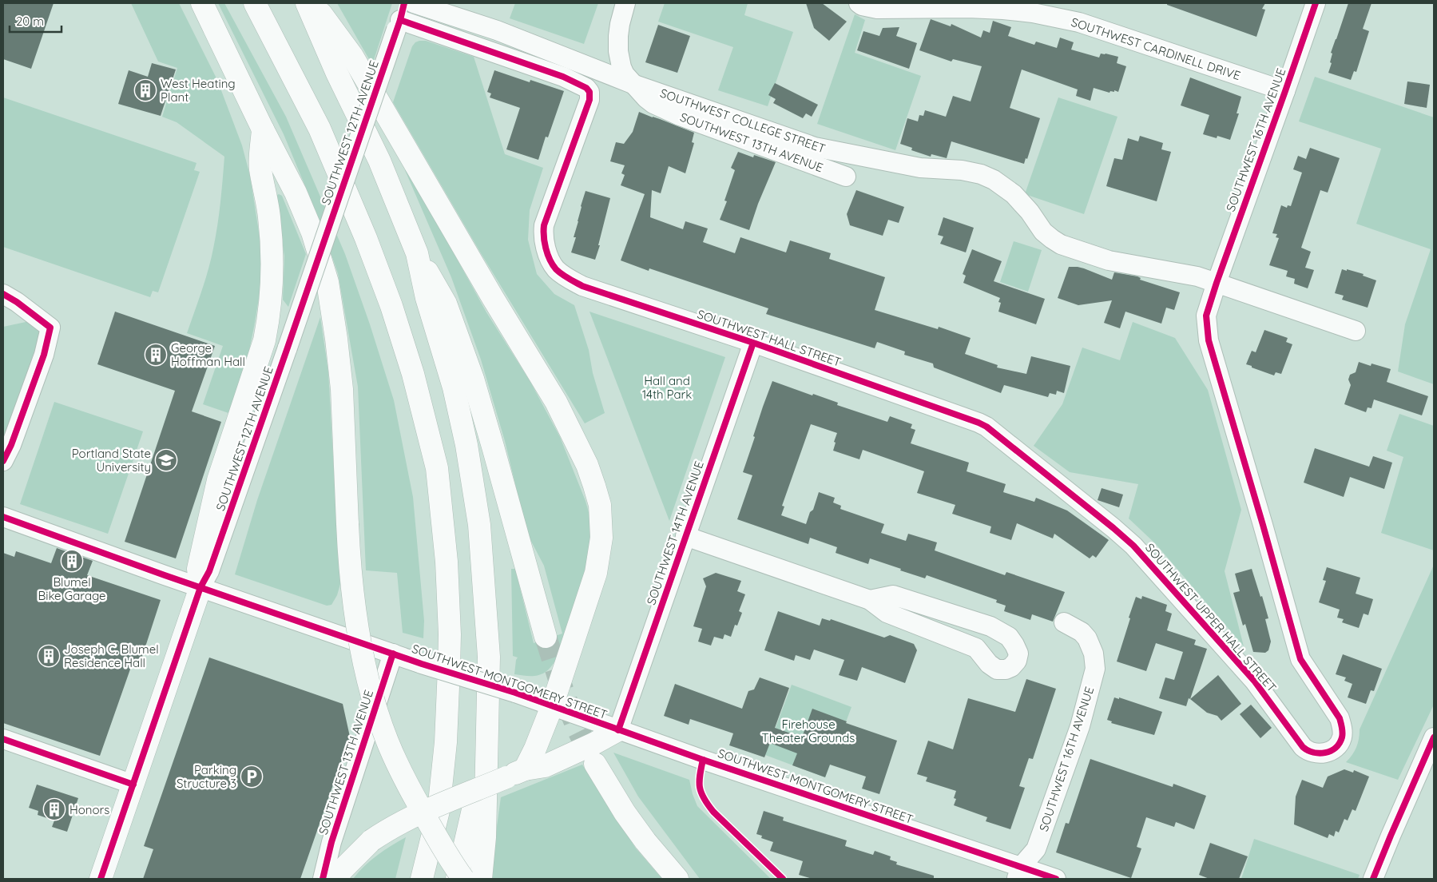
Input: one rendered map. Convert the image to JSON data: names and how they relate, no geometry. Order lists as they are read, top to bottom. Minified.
{"streets":{"main road":["SOUTHWEST 12TH AVENUE"],"street":["SOUTHWEST CARDINELL DRIVE","SOUTHWEST COLLEGE STREET","SOUTHWEST 16TH AVENUE","SOUTHWEST 13TH AVENUE","SOUTHWEST HALL STREET","SOUTHWEST 14TH AVENUE","SOUTHWEST UPPER HALL STREET","SOUTHWEST MONTGOMERY STREET"]},"crossings":[["SOUTHWEST CARDINELL DRIVE","SOUTHWEST 16TH AVENUE"],["SOUTHWEST COLLEGE STREET","SOUTHWEST 16TH AVENUE"],["SOUTHWEST COLLEGE STREET","SOUTHWEST 13TH AVENUE"],["SOUTHWEST COLLEGE STREET","SOUTHWEST UPPER HALL STREET"],["SOUTHWEST 12TH AVENUE","SOUTHWEST HALL STREET"],["SOUTHWEST 12TH AVENUE","SOUTHWEST MONTGOMERY STREET"],["SOUTHWEST 16TH AVENUE","SOUTHWEST UPPER HALL STREET"],["SOUTHWEST 16TH AVENUE","SOUTHWEST MONTGOMERY STREET"],["SOUTHWEST 13TH AVENUE","SOUTHWEST MONTGOMERY STREET"],["SOUTHWEST HALL STREET","SOUTHWEST 14TH AVENUE"],["SOUTHWEST HALL STREET","SOUTHWEST UPPER HALL STREET"],["SOUTHWEST 14TH AVENUE","SOUTHWEST MONTGOMERY STREET"]],"parks":["Hall and 14th Park","Firehouse Theater Grounds"],"places":{"building":["West Heating Plant","George Hoffman Hall","Blumel Bike Garage","Joseph C. Blumel Residence Hall","Honors"],"school or university":["Portland State University"],"parking":["Parking Structure 3"]},"scale_bar":"20 m"}
